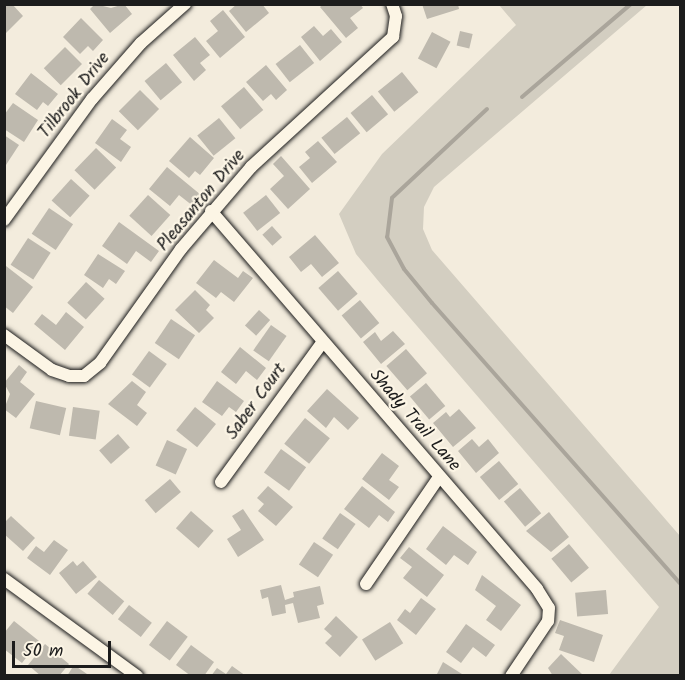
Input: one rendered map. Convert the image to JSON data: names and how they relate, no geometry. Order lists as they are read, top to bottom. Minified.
{"streets":{"street":["Tilbrook Drive","Pleasanton Drive","Saber Court","Shady Trail Lane"]},"crossings":[["Pleasanton Drive","Shady Trail Lane"],["Saber Court","Shady Trail Lane"]],"scale_bar":"50 m"}
